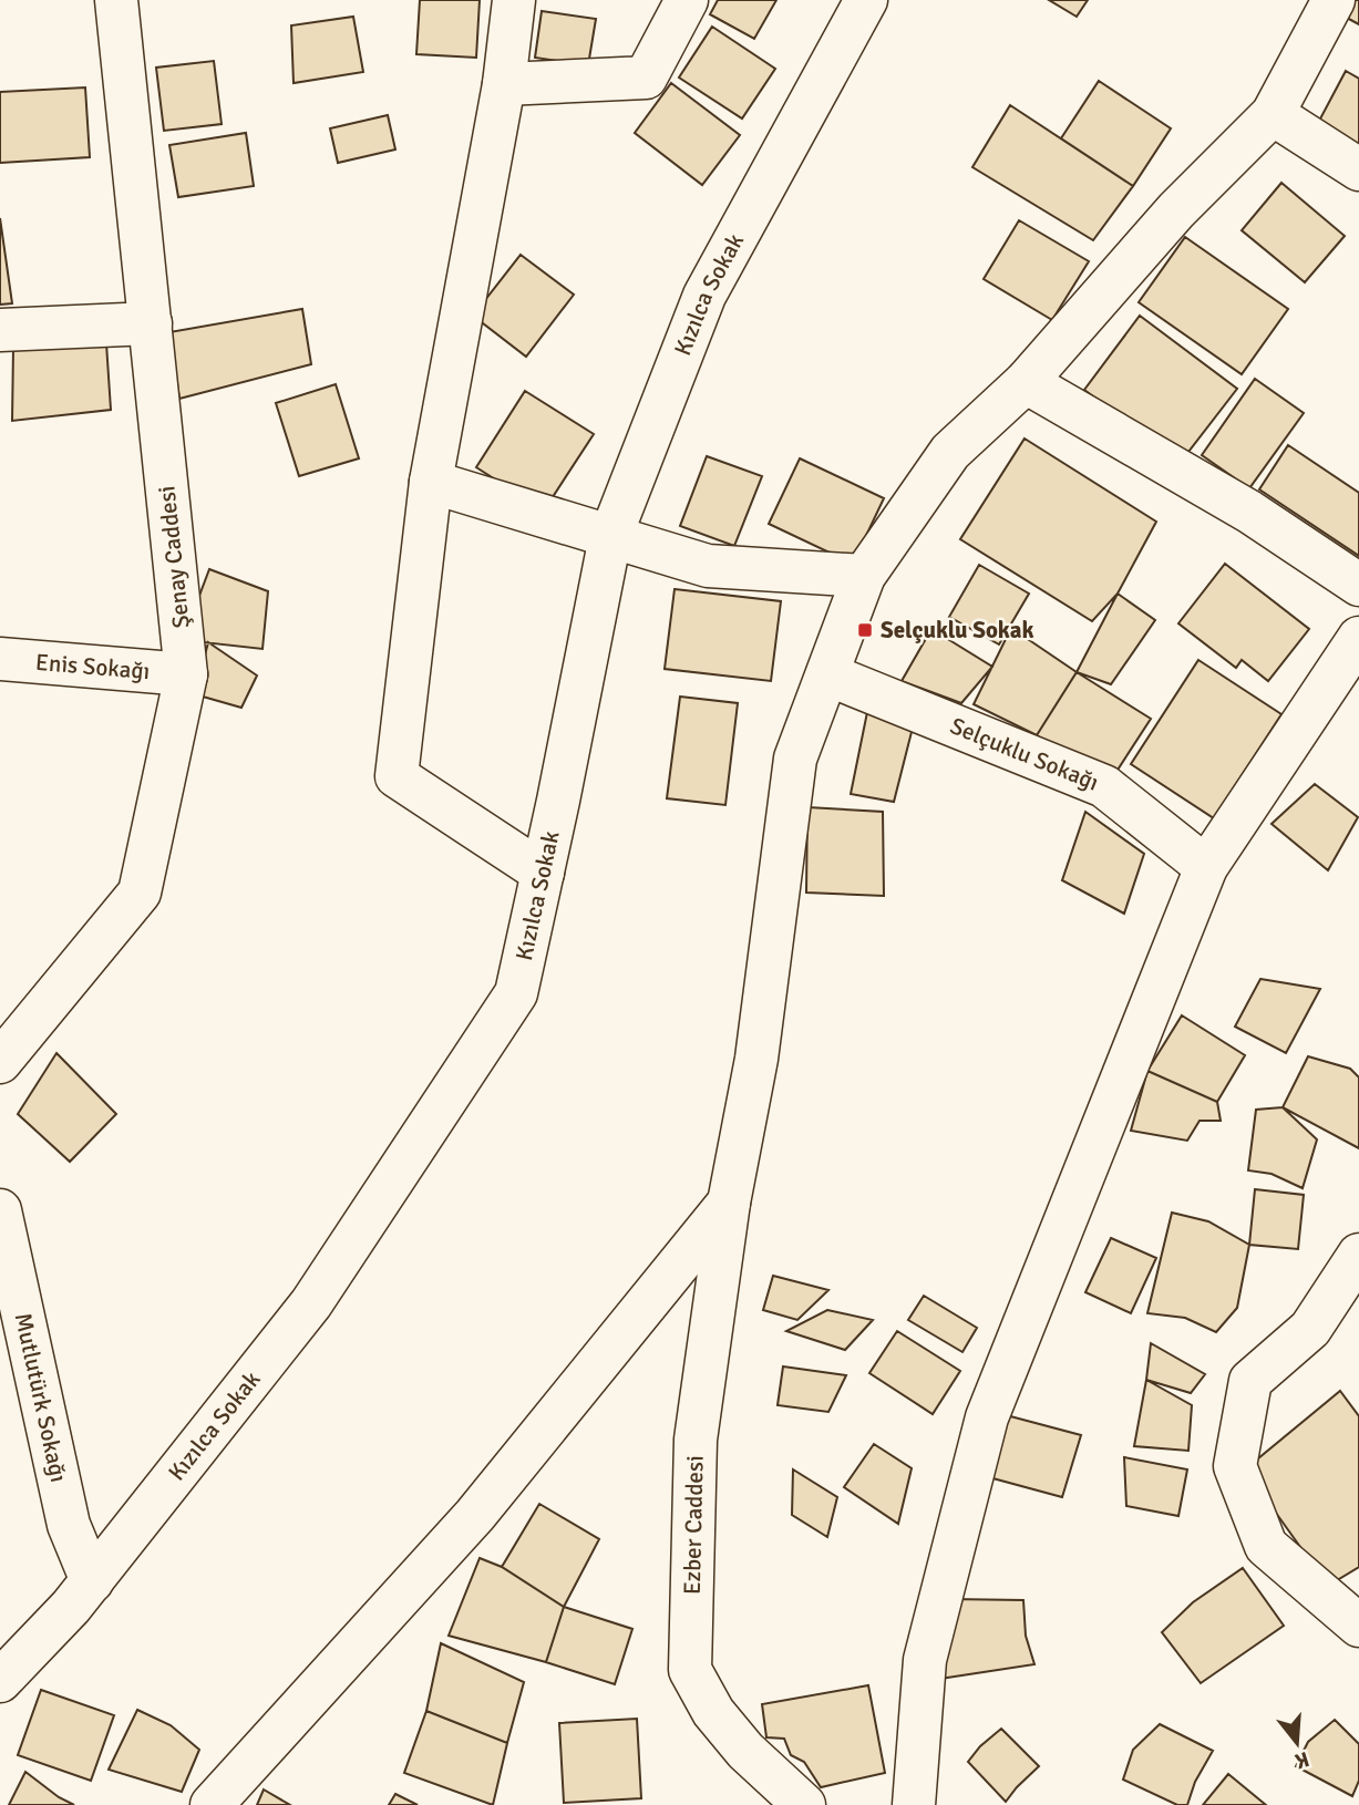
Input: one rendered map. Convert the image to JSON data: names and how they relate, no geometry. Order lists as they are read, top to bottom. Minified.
{"streets":{"street":["Kızılca Sokak","Şenay Caddesi","Enis Sokağı","Selçuklu Sokağı","Mutlutürk Sokağı","Ezber Caddesi"]},"crossings":[["Kızılca Sokak","Mutlutürk Sokağı"],["Şenay Caddesi","Enis Sokağı"],["Selçuklu Sokağı","Ezber Caddesi"]],"places":{"transit":["Selçuklu Sokak"]},"north":"bottom"}
